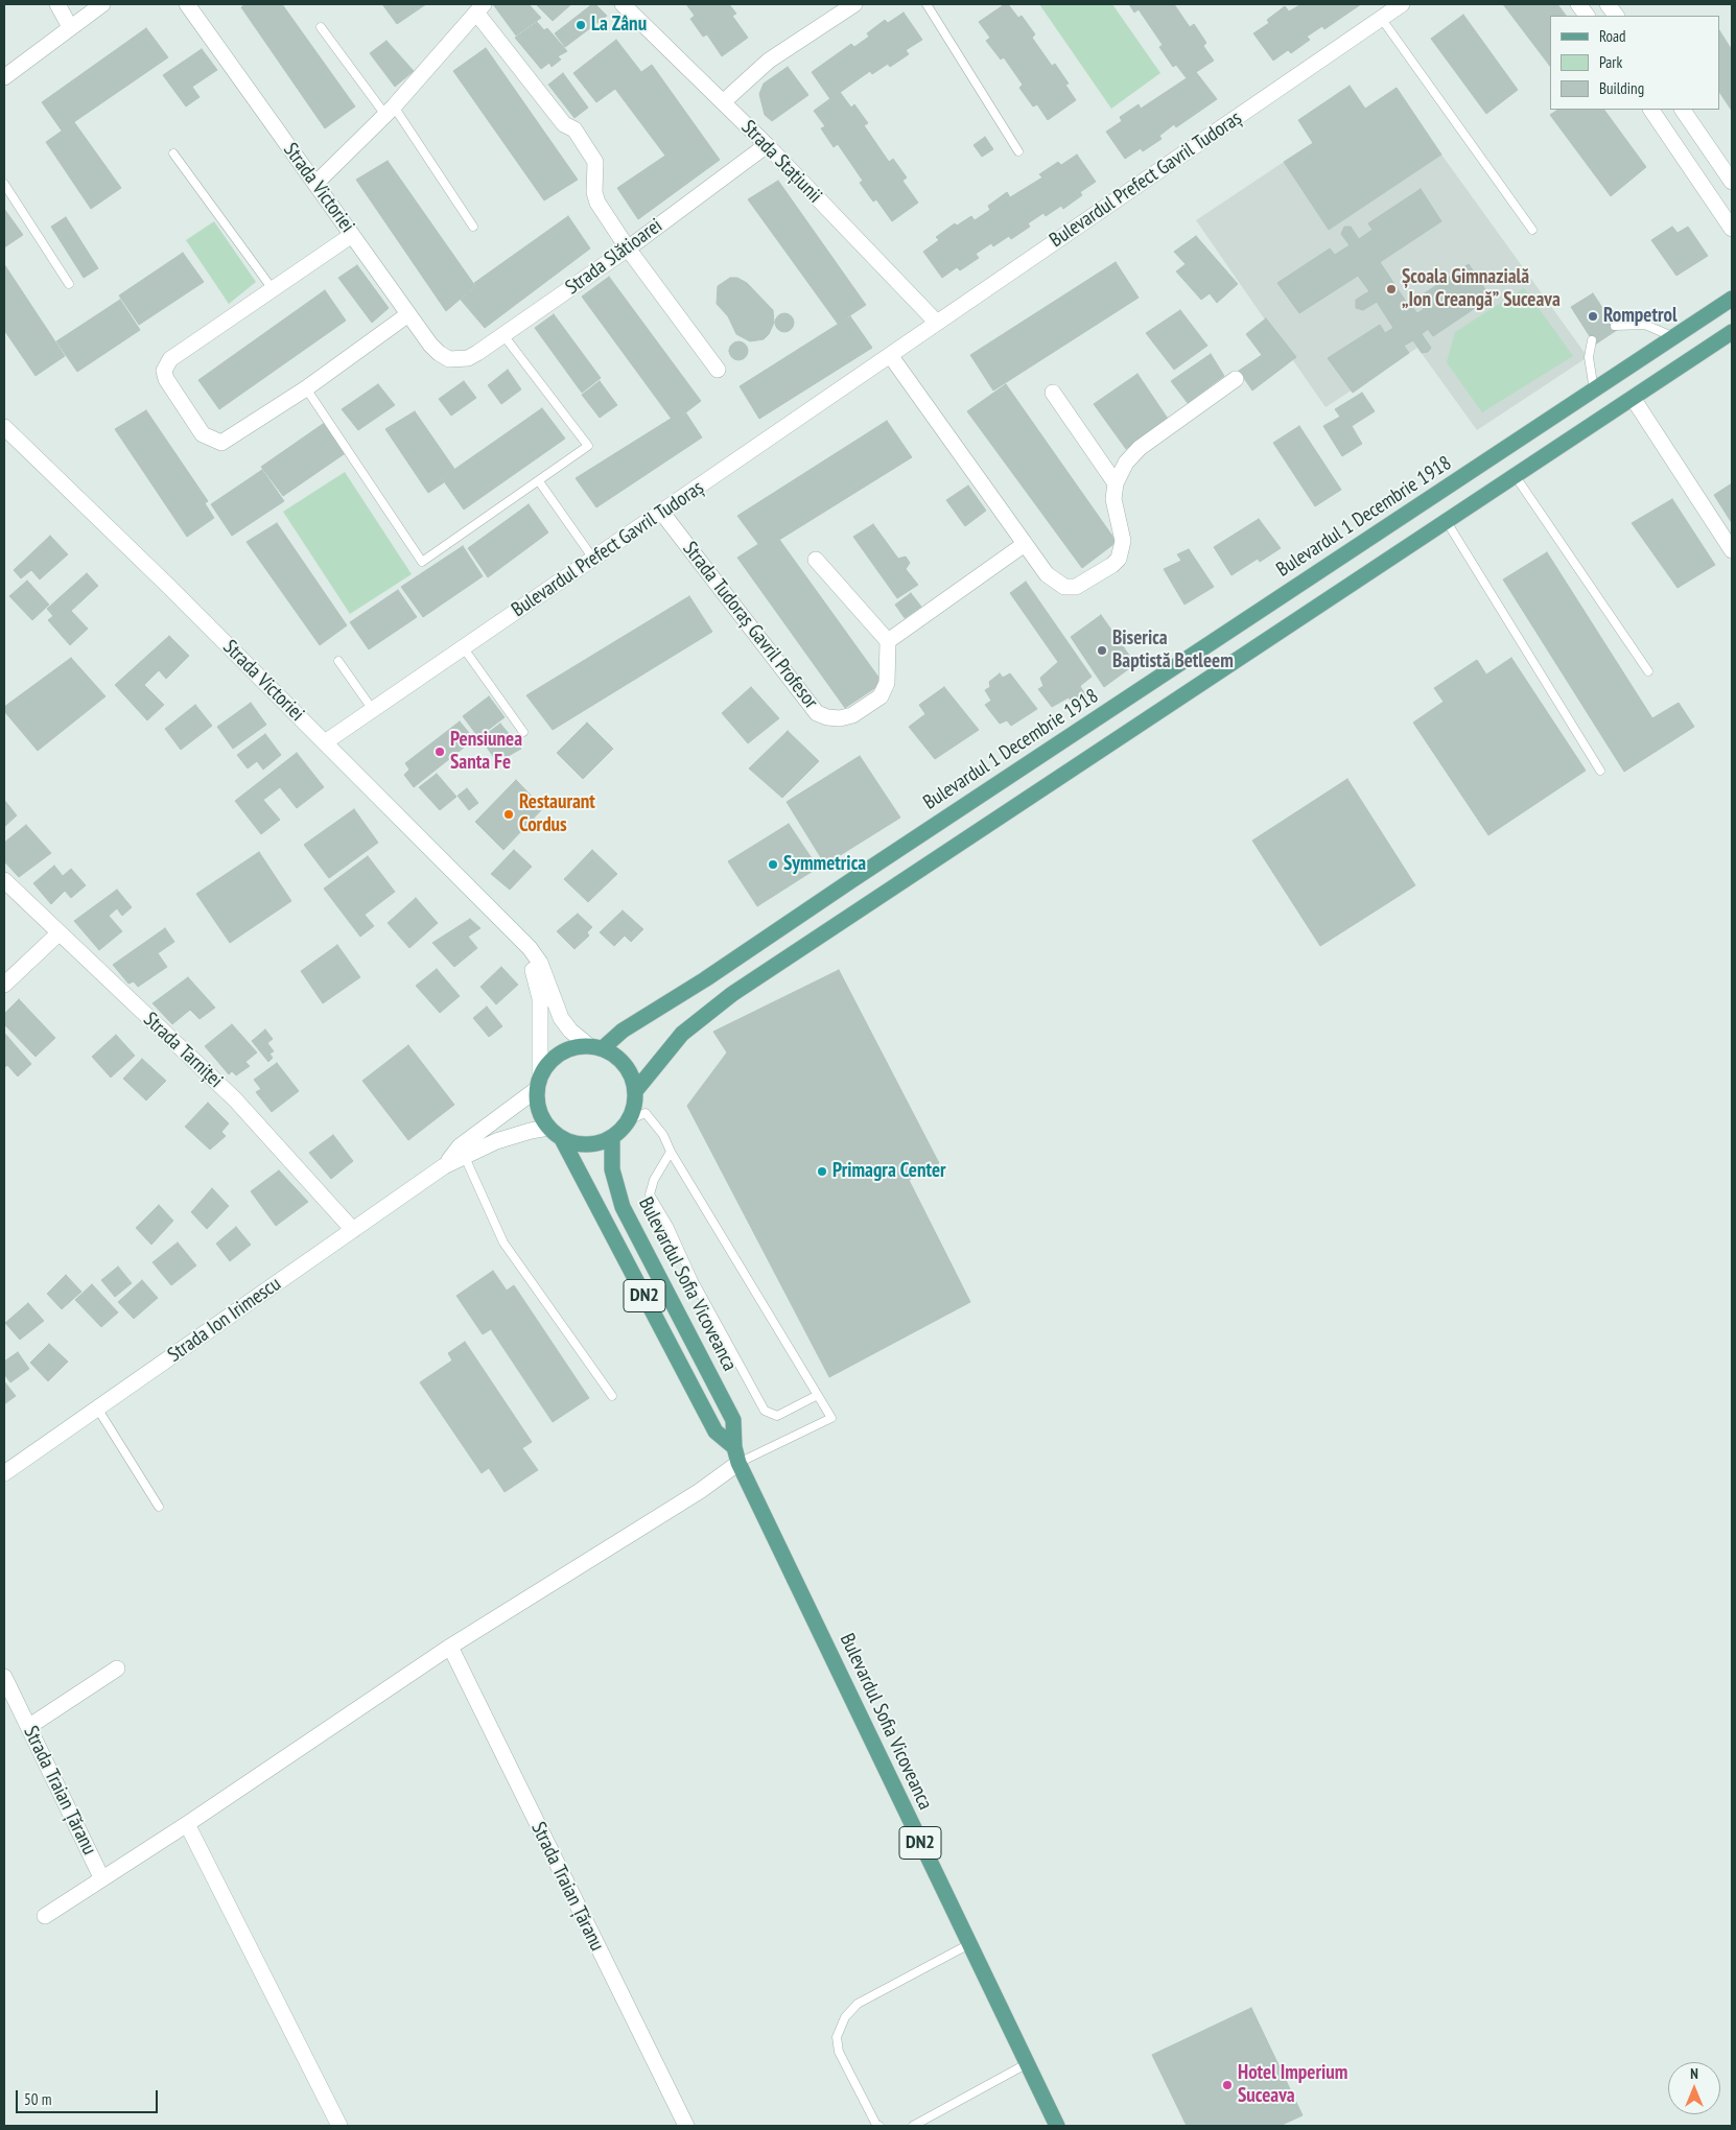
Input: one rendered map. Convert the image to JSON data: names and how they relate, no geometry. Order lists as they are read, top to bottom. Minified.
{"streets":{"main road":["Bulevardul 1 Decembrie 1918","Bulevardul Sofia Vicoveanca","DN2"],"street":["Strada Stațiunii","Bulevardul Prefect Gavril Tudoraș","Strada Victoriei","Strada Slătioarei","Strada Tudoraș Gavril Profesor","Strada Tarniței","Strada Ion Irimescu","Strada Traian Țăranu"]},"crossings":[["Strada Stațiunii","Bulevardul Prefect Gavril Tudoraș"],["Strada Stațiunii","Strada Slătioarei"],["Bulevardul Prefect Gavril Tudoraș","Strada Victoriei"],["Bulevardul Prefect Gavril Tudoraș","Strada Tudoraș Gavril Profesor"],["Strada Victoriei","Strada Slătioarei"],["Strada Victoriei","Bulevardul 1 Decembrie 1918"],["Strada Victoriei","Bulevardul Sofia Vicoveanca"],["Strada Victoriei","DN2"],["Strada Victoriei","Strada Ion Irimescu"],["Bulevardul 1 Decembrie 1918","Bulevardul Sofia Vicoveanca"],["Bulevardul 1 Decembrie 1918","DN2"],["Bulevardul 1 Decembrie 1918","Strada Ion Irimescu"],["Strada Tarniței","Strada Ion Irimescu"],["Bulevardul Sofia Vicoveanca","DN2"],["Bulevardul Sofia Vicoveanca","Strada Ion Irimescu"],["Bulevardul Sofia Vicoveanca","Strada Traian Țăranu"],["DN2","Strada Ion Irimescu"]],"places":["La Zânu","Școala Gimnazială „Ion Creangă” Suceava","Rompetrol","Biserica Baptistă Betleem","Pensiunea Santa Fe","Restaurant Cordus","Symmetrica","Primagra Center","Hotel Imperium Suceava"],"legend":["Road","Park","Building"],"scale_bar":"50 m","north":"top"}
